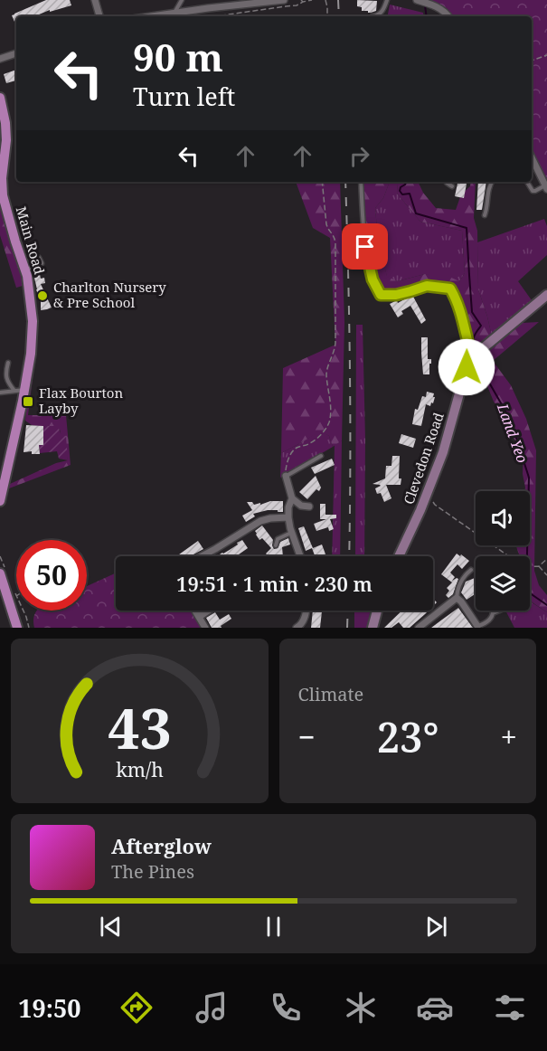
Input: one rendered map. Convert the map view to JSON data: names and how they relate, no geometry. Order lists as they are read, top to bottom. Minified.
{"streets":{"main road":["Main Road","Clevedon Road"]},"water":["Land Yeo"],"places":{"other":["Charlton Nursery & Pre School"],"transit":["Flax Bourton Layby"]},"page":{"turn":["90 m","Turn left"],"limit":"50","trip":"19:51 · 1 min · 230 m","tile":"Climate","heat":["−","23°","+"],"song":["Afterglow","The Pines"],"tabs":"19:50","gauge":["43","km/h"]}}
